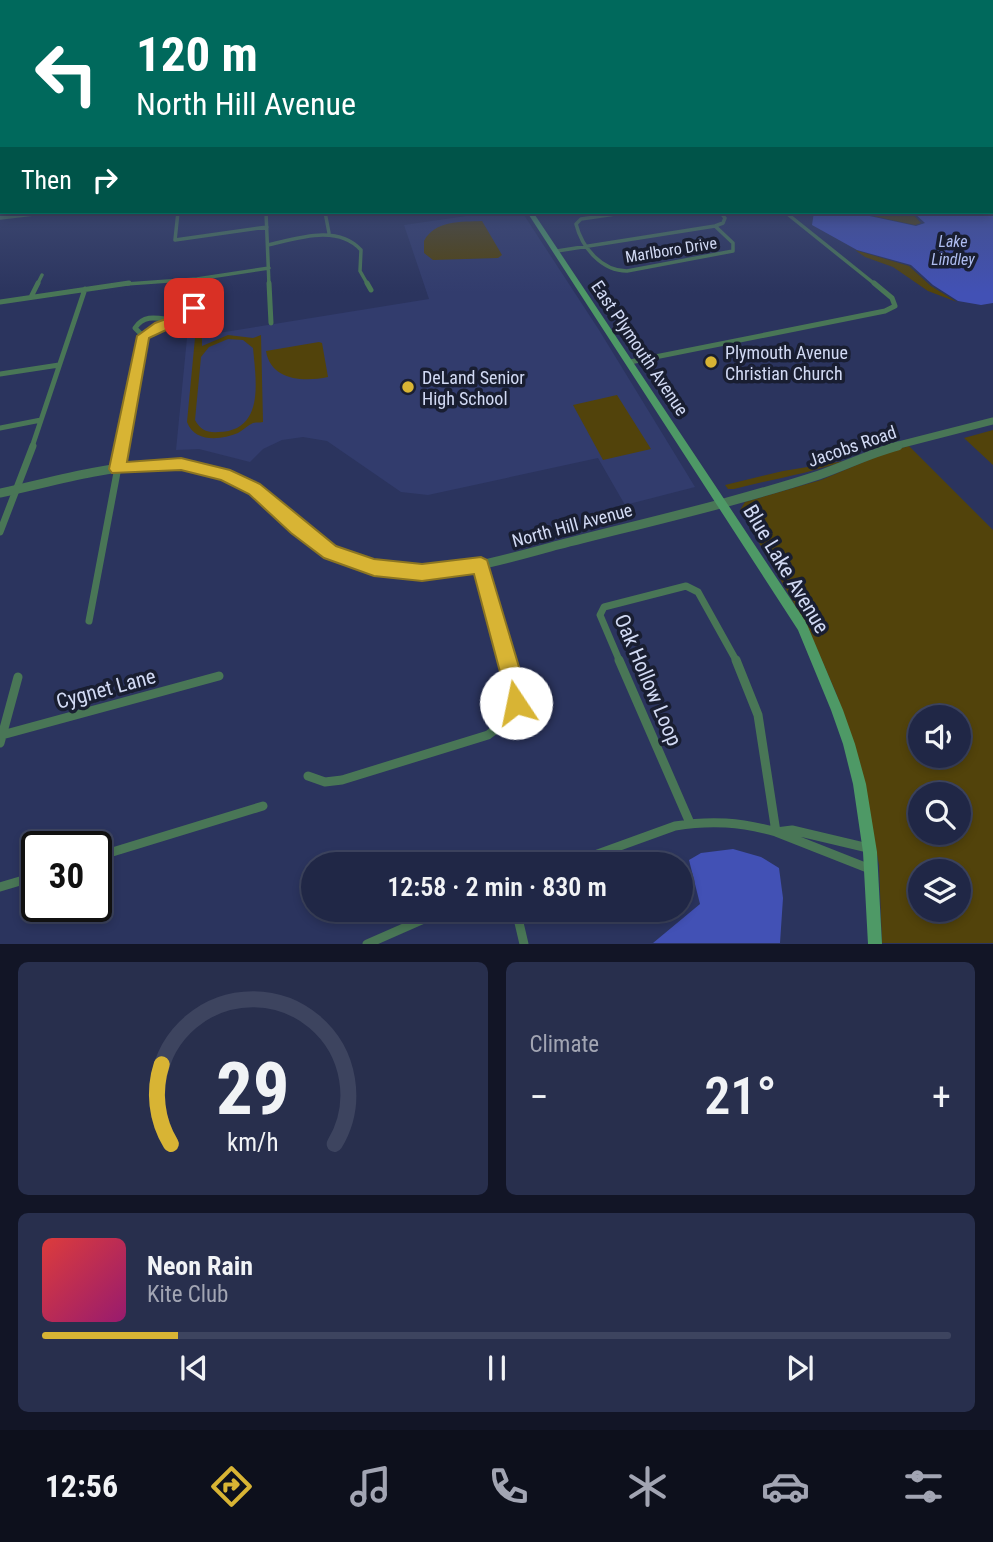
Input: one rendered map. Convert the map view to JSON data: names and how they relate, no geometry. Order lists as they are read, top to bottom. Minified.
{"streets":{"main road":["East Plymouth Avenue","Blue Lake Avenue"],"street":["Marlboro Drive","Jacobs Road","North Hill Avenue","Oak Hollow Loop","Cygnet Lane"]},"crossings":[["East Plymouth Avenue","Jacobs Road"],["East Plymouth Avenue","North Hill Avenue"],["East Plymouth Avenue","Blue Lake Avenue"],["Jacobs Road","North Hill Avenue"],["Jacobs Road","Blue Lake Avenue"],["North Hill Avenue","Blue Lake Avenue"]],"water":["Lake Lindley"],"places":["Plymouth Avenue Christian Church","DeLand Senior High School"],"page":{"turn":["120 m","North Hill Avenue"],"then":"Then","limit":"30","trip":"12:58 · 2 min · 830 m","tile":"Climate","heat":["−","21°","+"],"song":["Neon Rain","Kite Club"],"tabs":"12:56","gauge":["29","km/h"]}}
